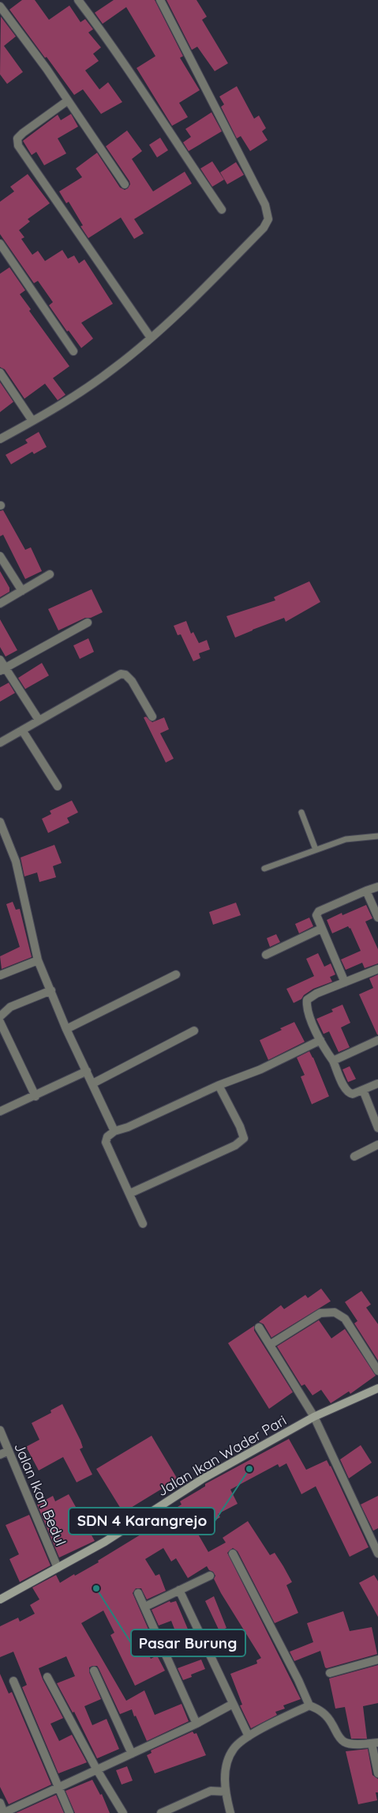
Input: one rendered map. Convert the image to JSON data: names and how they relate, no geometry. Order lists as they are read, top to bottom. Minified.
{"streets":{"street":["Jalan Ikan Wader Pari","Jalan Ikan Bedul"]},"crossings":[["Jalan Ikan Wader Pari","Jalan Ikan Bedul"]],"places":["SDN 4 Karangrejo","Pasar Burung"]}
